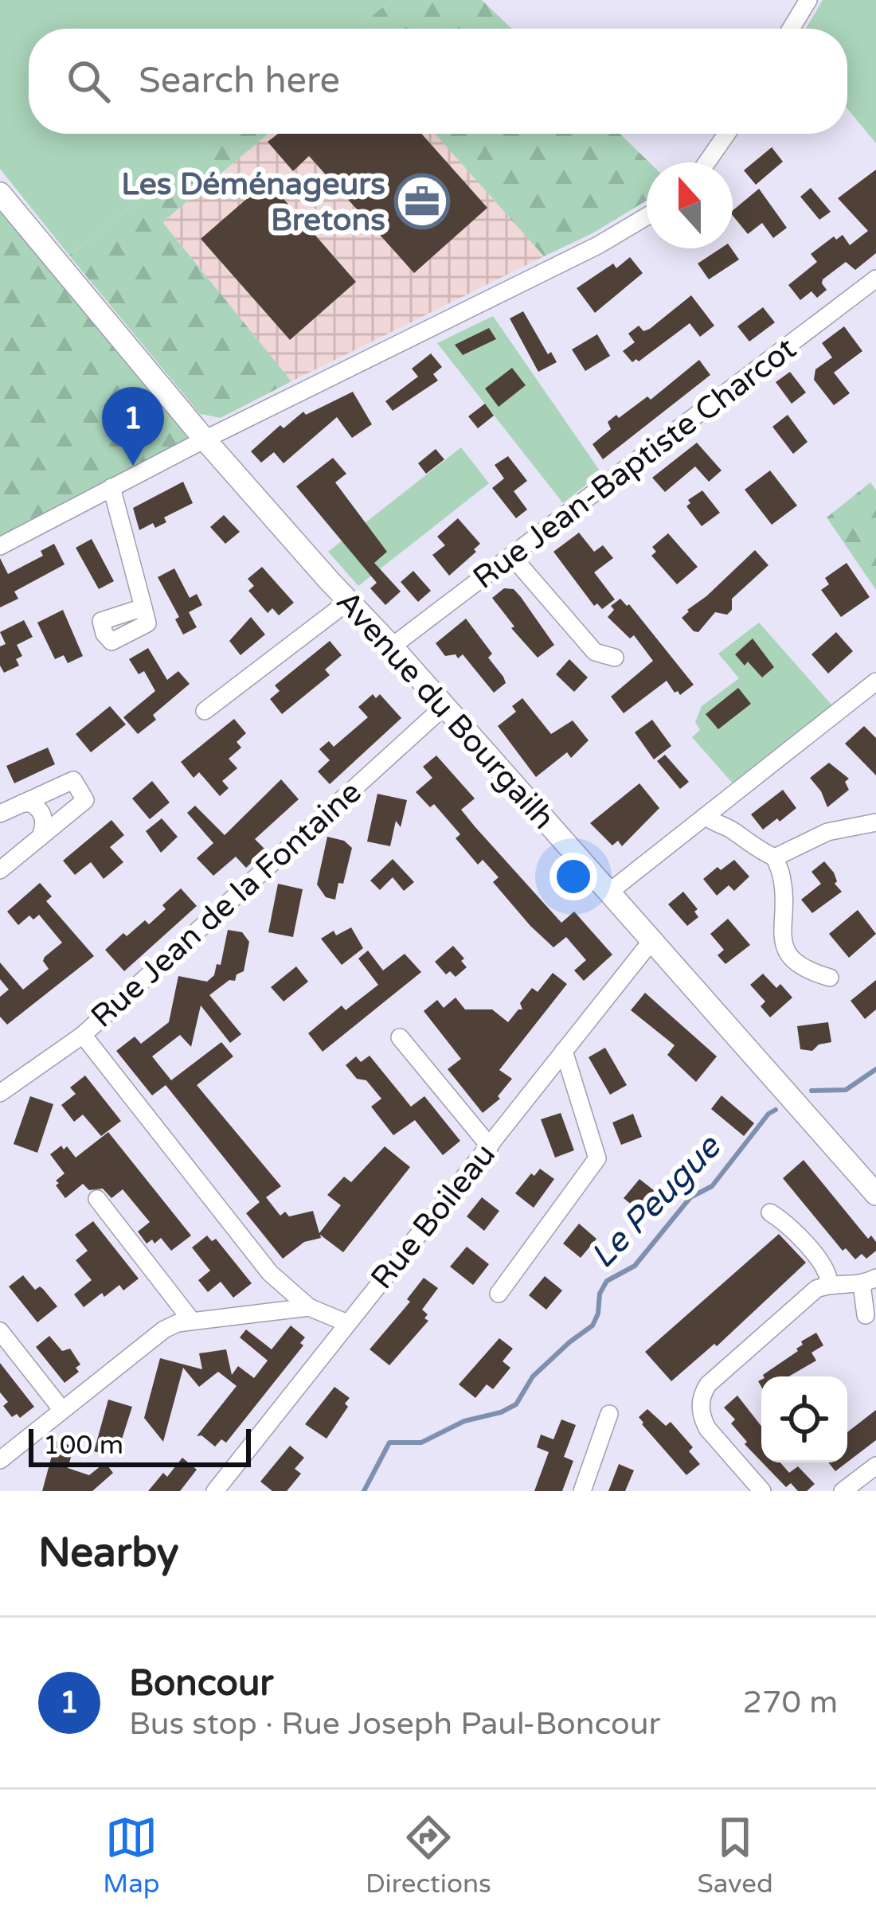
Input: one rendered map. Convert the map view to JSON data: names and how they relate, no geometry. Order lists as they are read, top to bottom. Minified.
{"streets":{"main road":["Avenue du Bourgailh"],"street":["Rue Jean-Baptiste Charcot","Rue Jean de la Fontaine","Rue Boileau"]},"crossings":[["Rue Jean-Baptiste Charcot","Avenue du Bourgailh"],["Avenue du Bourgailh","Rue Jean de la Fontaine"],["Avenue du Bourgailh","Rue Boileau"]],"water":["Le Peugue"],"places":{"office":["Les Déménageurs Bretons"]},"scale_bar":"100 m","north":"top","page":{"search":"Search here","pins":"1","scale":"100 m","heading":"Nearby","list":[{"mark":"1","name":"Boncour","note":"Bus stop · Rue Joseph Paul-Boncour","value":"270 m"}],"nav":["Map","Directions","Saved"]}}
